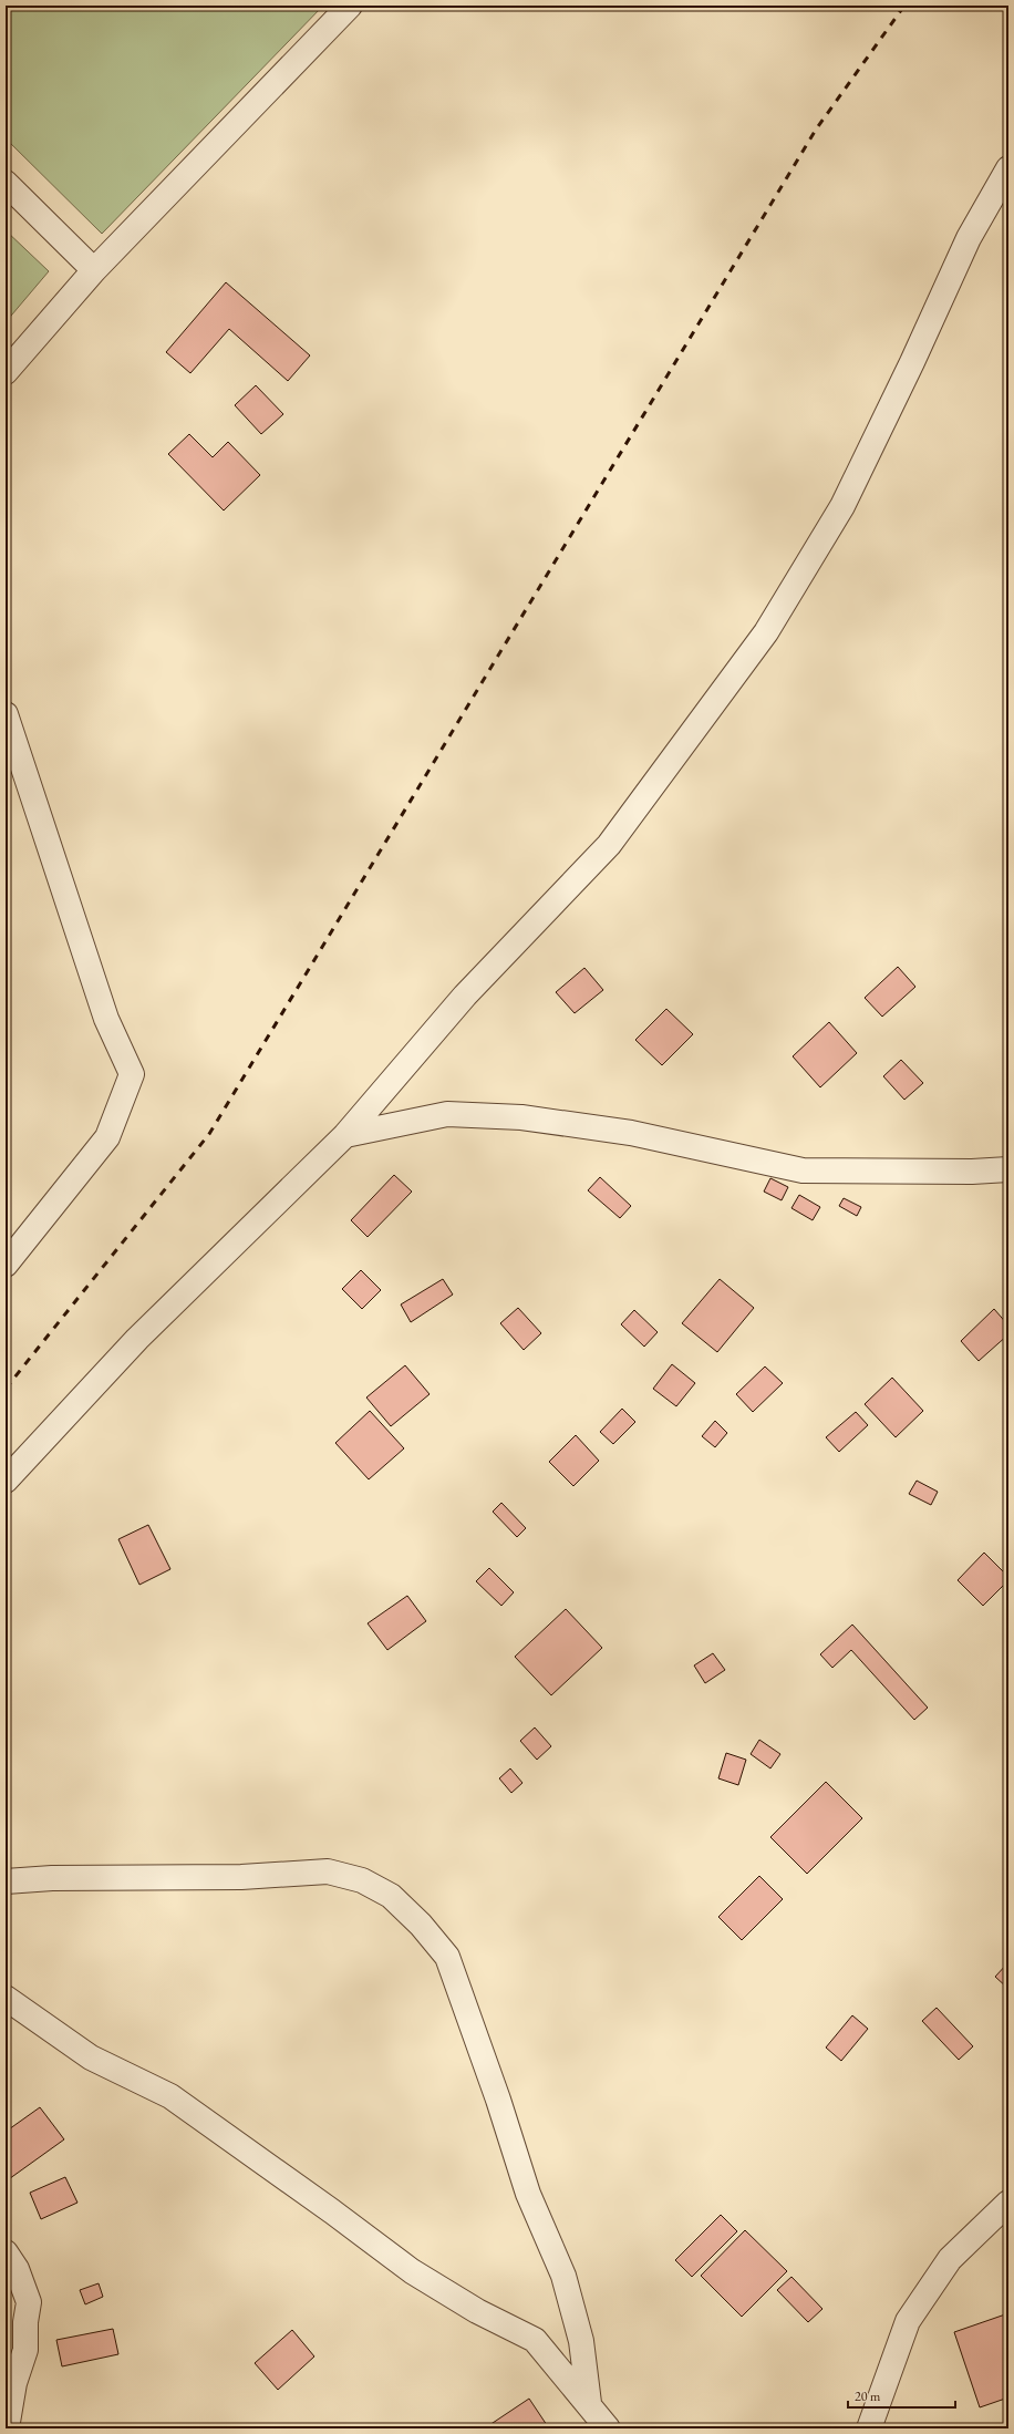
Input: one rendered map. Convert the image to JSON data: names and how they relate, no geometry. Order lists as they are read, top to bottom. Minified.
{"scale_bar":"20 m"}
